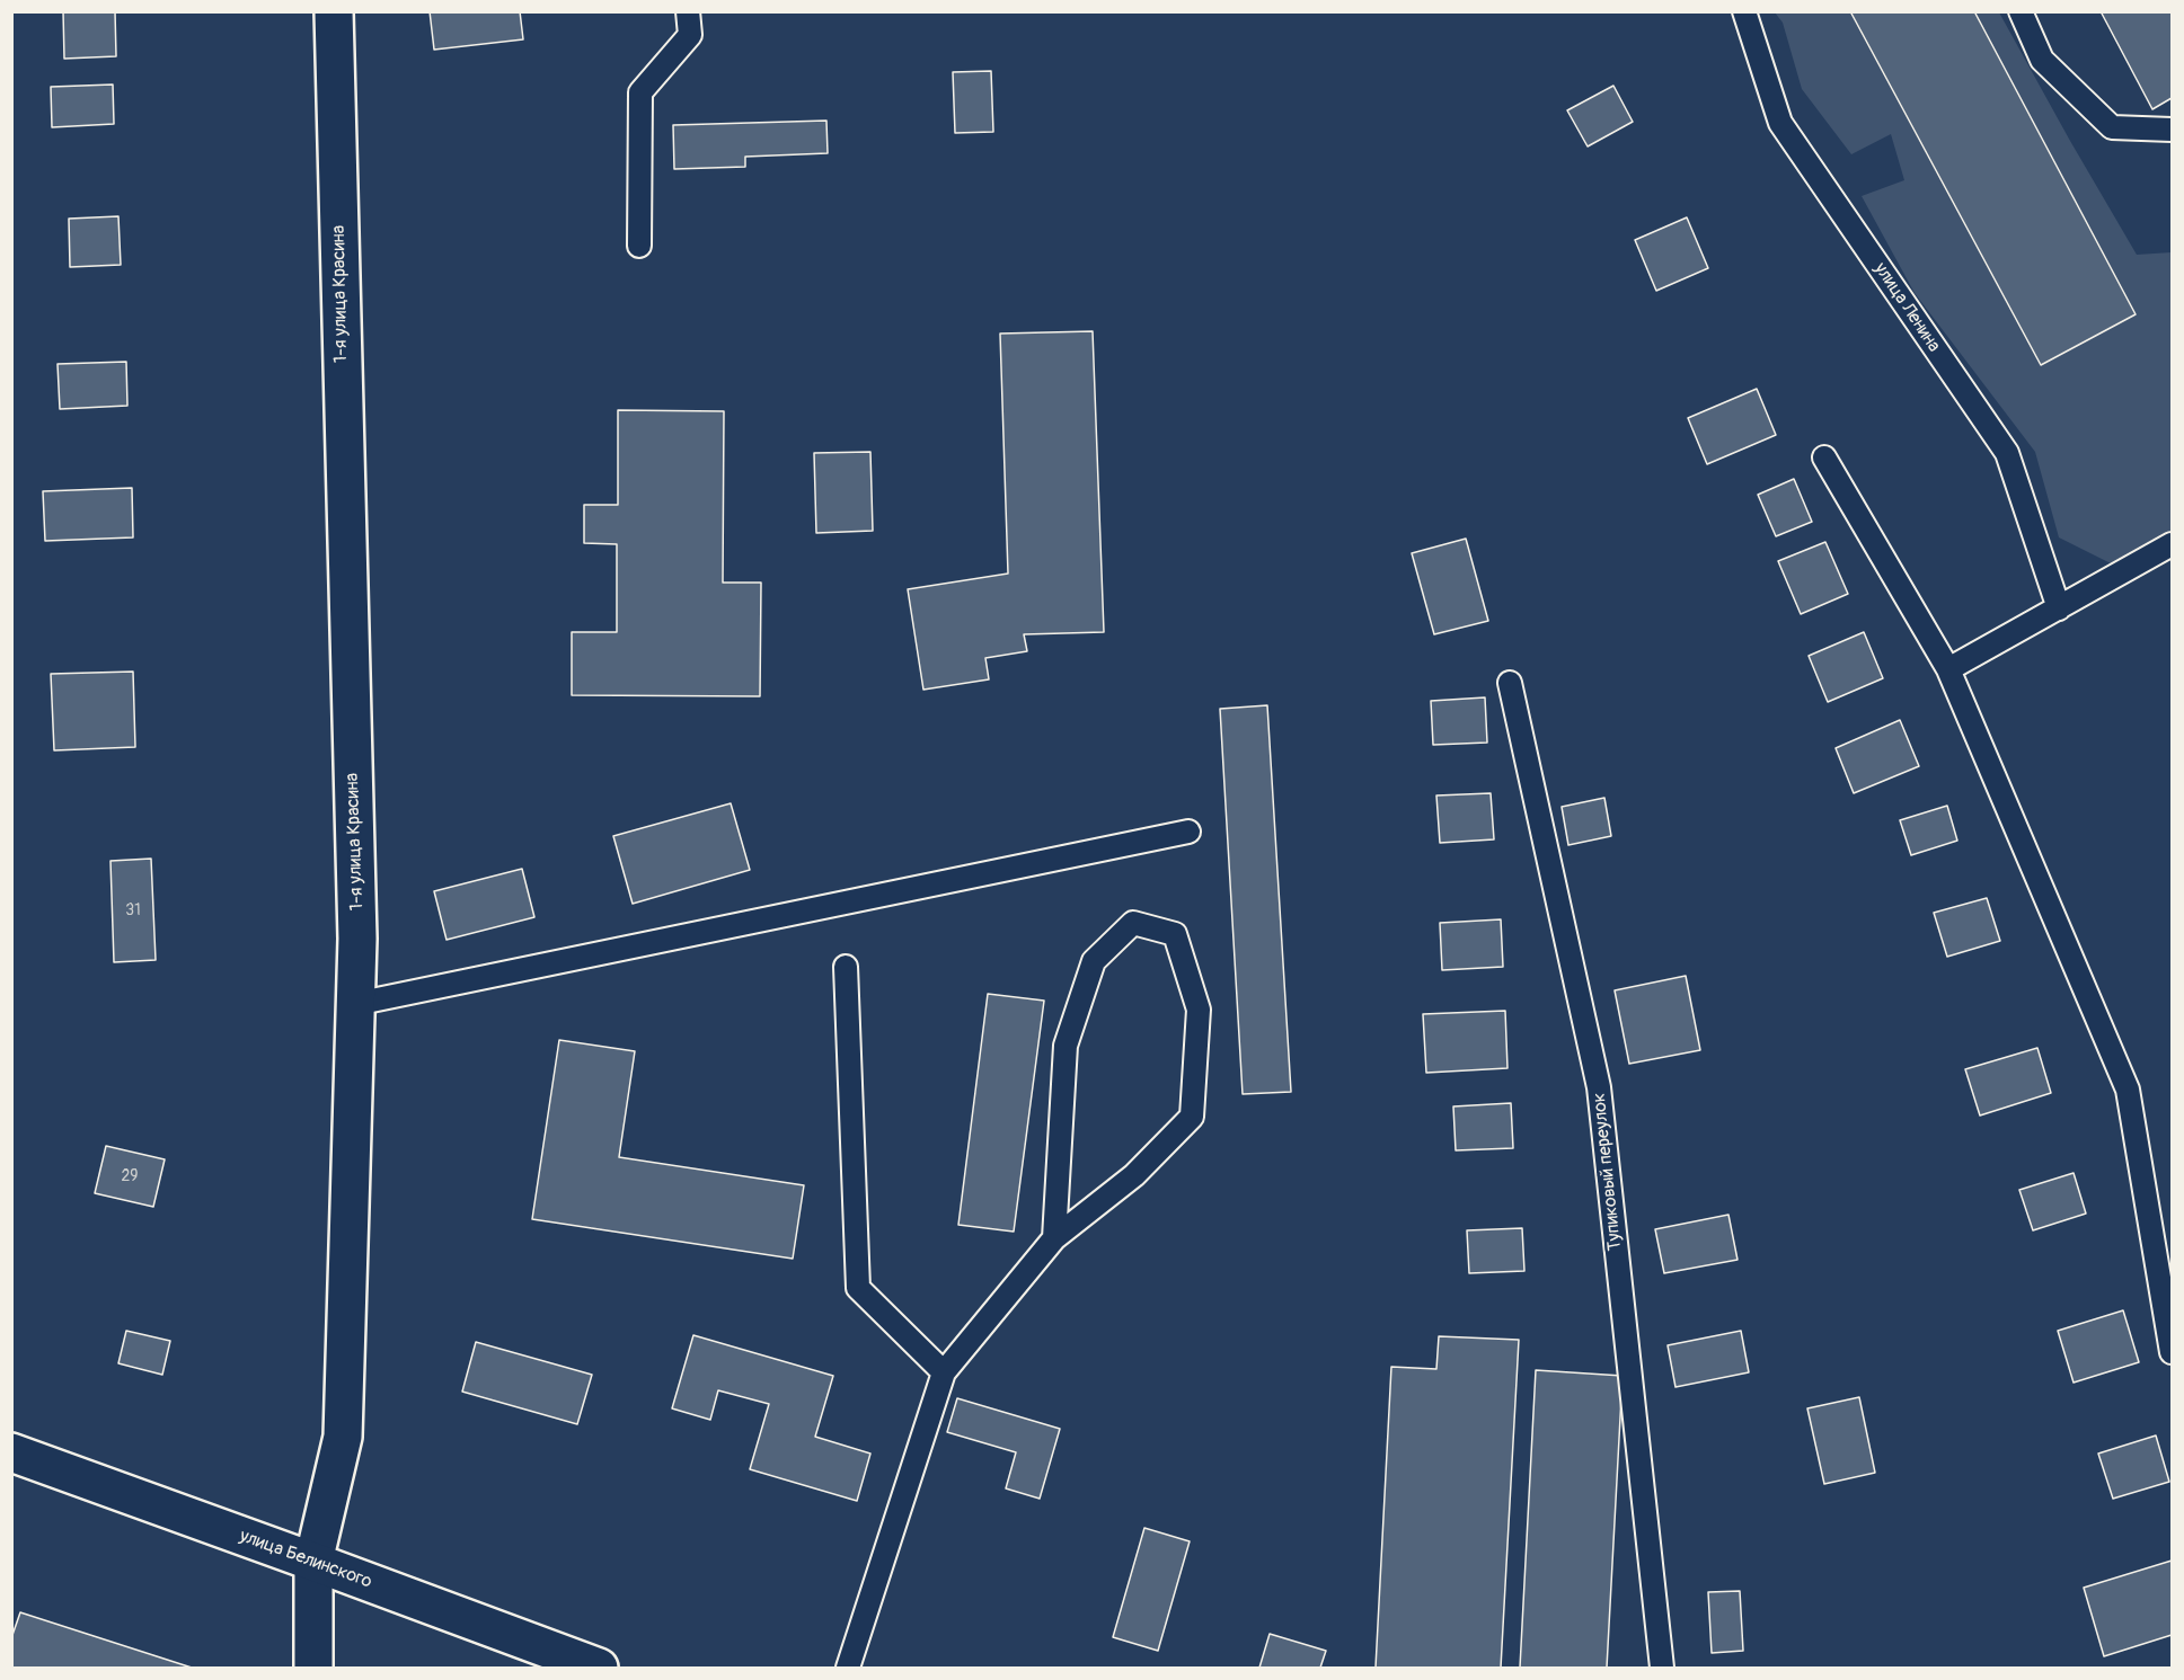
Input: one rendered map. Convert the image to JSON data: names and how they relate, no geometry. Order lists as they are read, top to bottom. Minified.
{"streets":{"street":["1-я улица Красина","улица Белинского"],"lane":["улица Ленина","Тупиковый переулок"]},"crossings":[["1-я улица Красина","улица Белинского"]],"house_numbers":["31","29"]}
